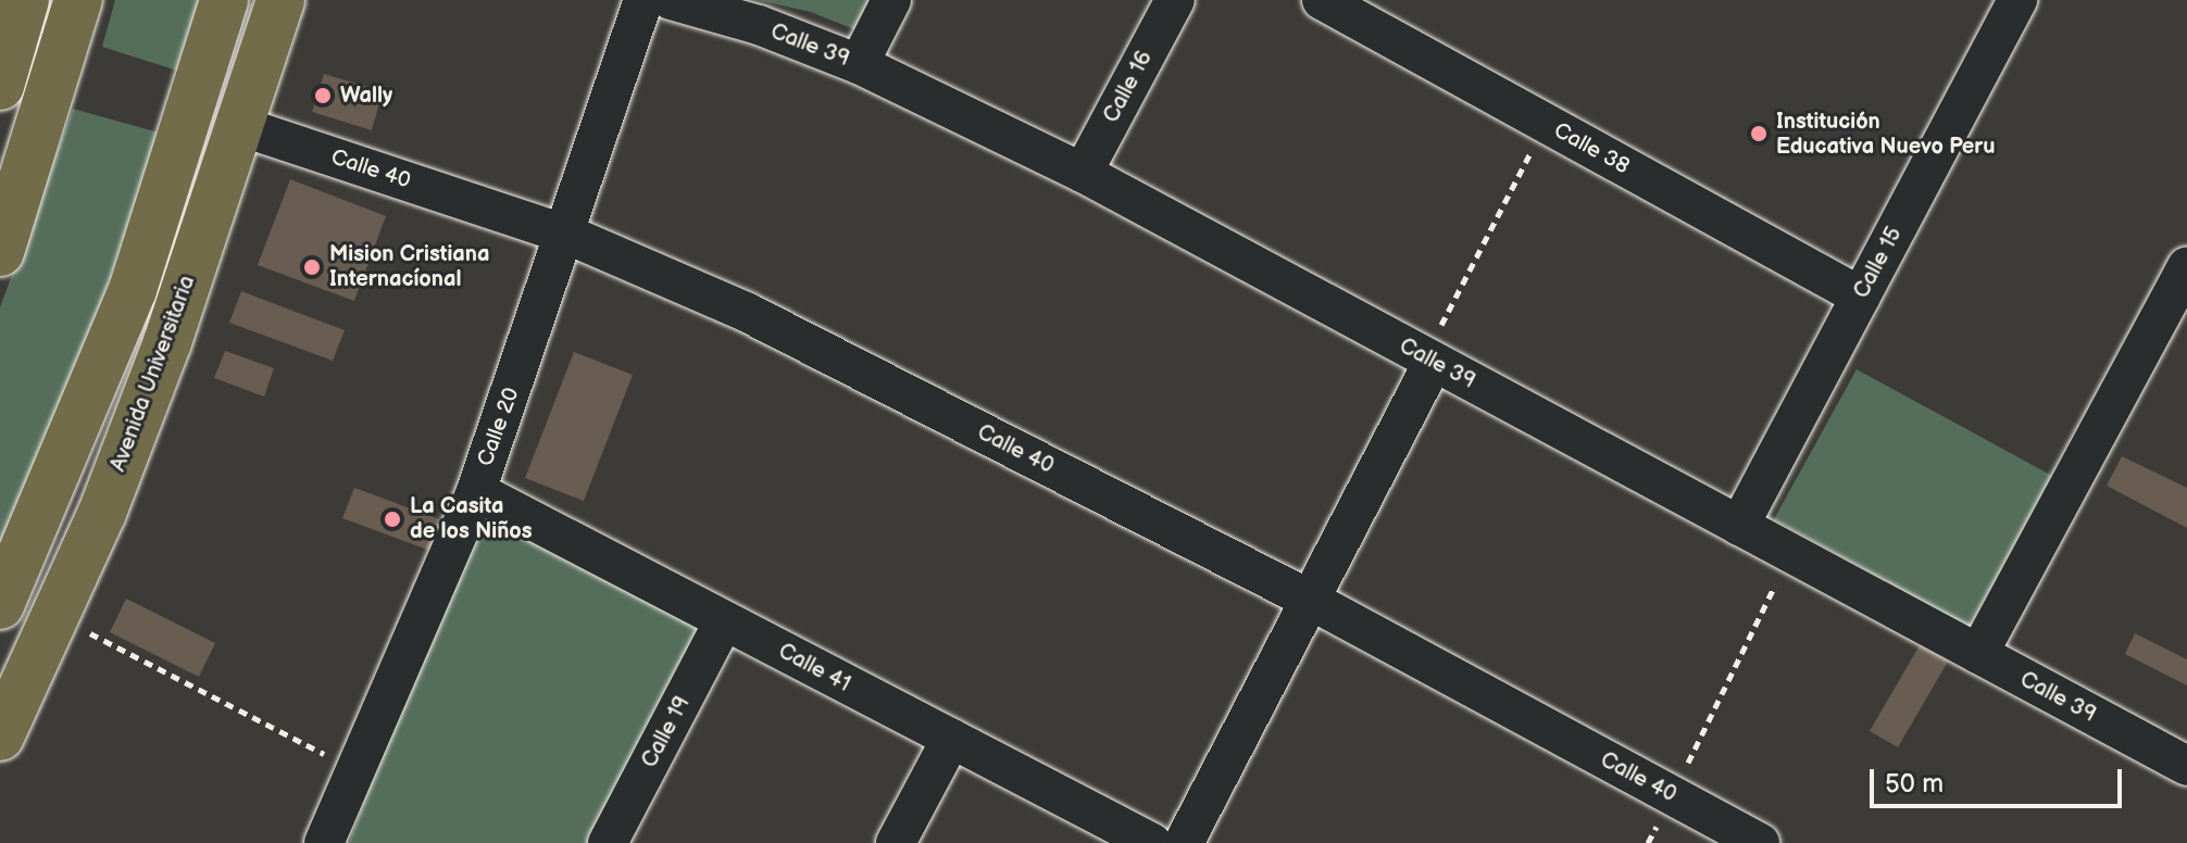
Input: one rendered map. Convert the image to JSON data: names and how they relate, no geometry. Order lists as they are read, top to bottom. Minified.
{"streets":{"main road":["Avenida Universitaria"],"street":["Calle 39","Calle 16","Calle 38","Calle 40","Calle 15","Calle 20","Calle 41","Calle 19"]},"crossings":[["Calle 39","Calle 16"],["Calle 39","Calle 15"],["Calle 38","Calle 15"],["Calle 40","Avenida Universitaria"],["Calle 40","Calle 20"],["Calle 20","Calle 41"],["Calle 41","Calle 19"]],"places":["Wally","Institución Educativa Nuevo Peru","Mision Cristiana Internacíonal","La Casita de los Niños"],"scale_bar":"50 m"}
